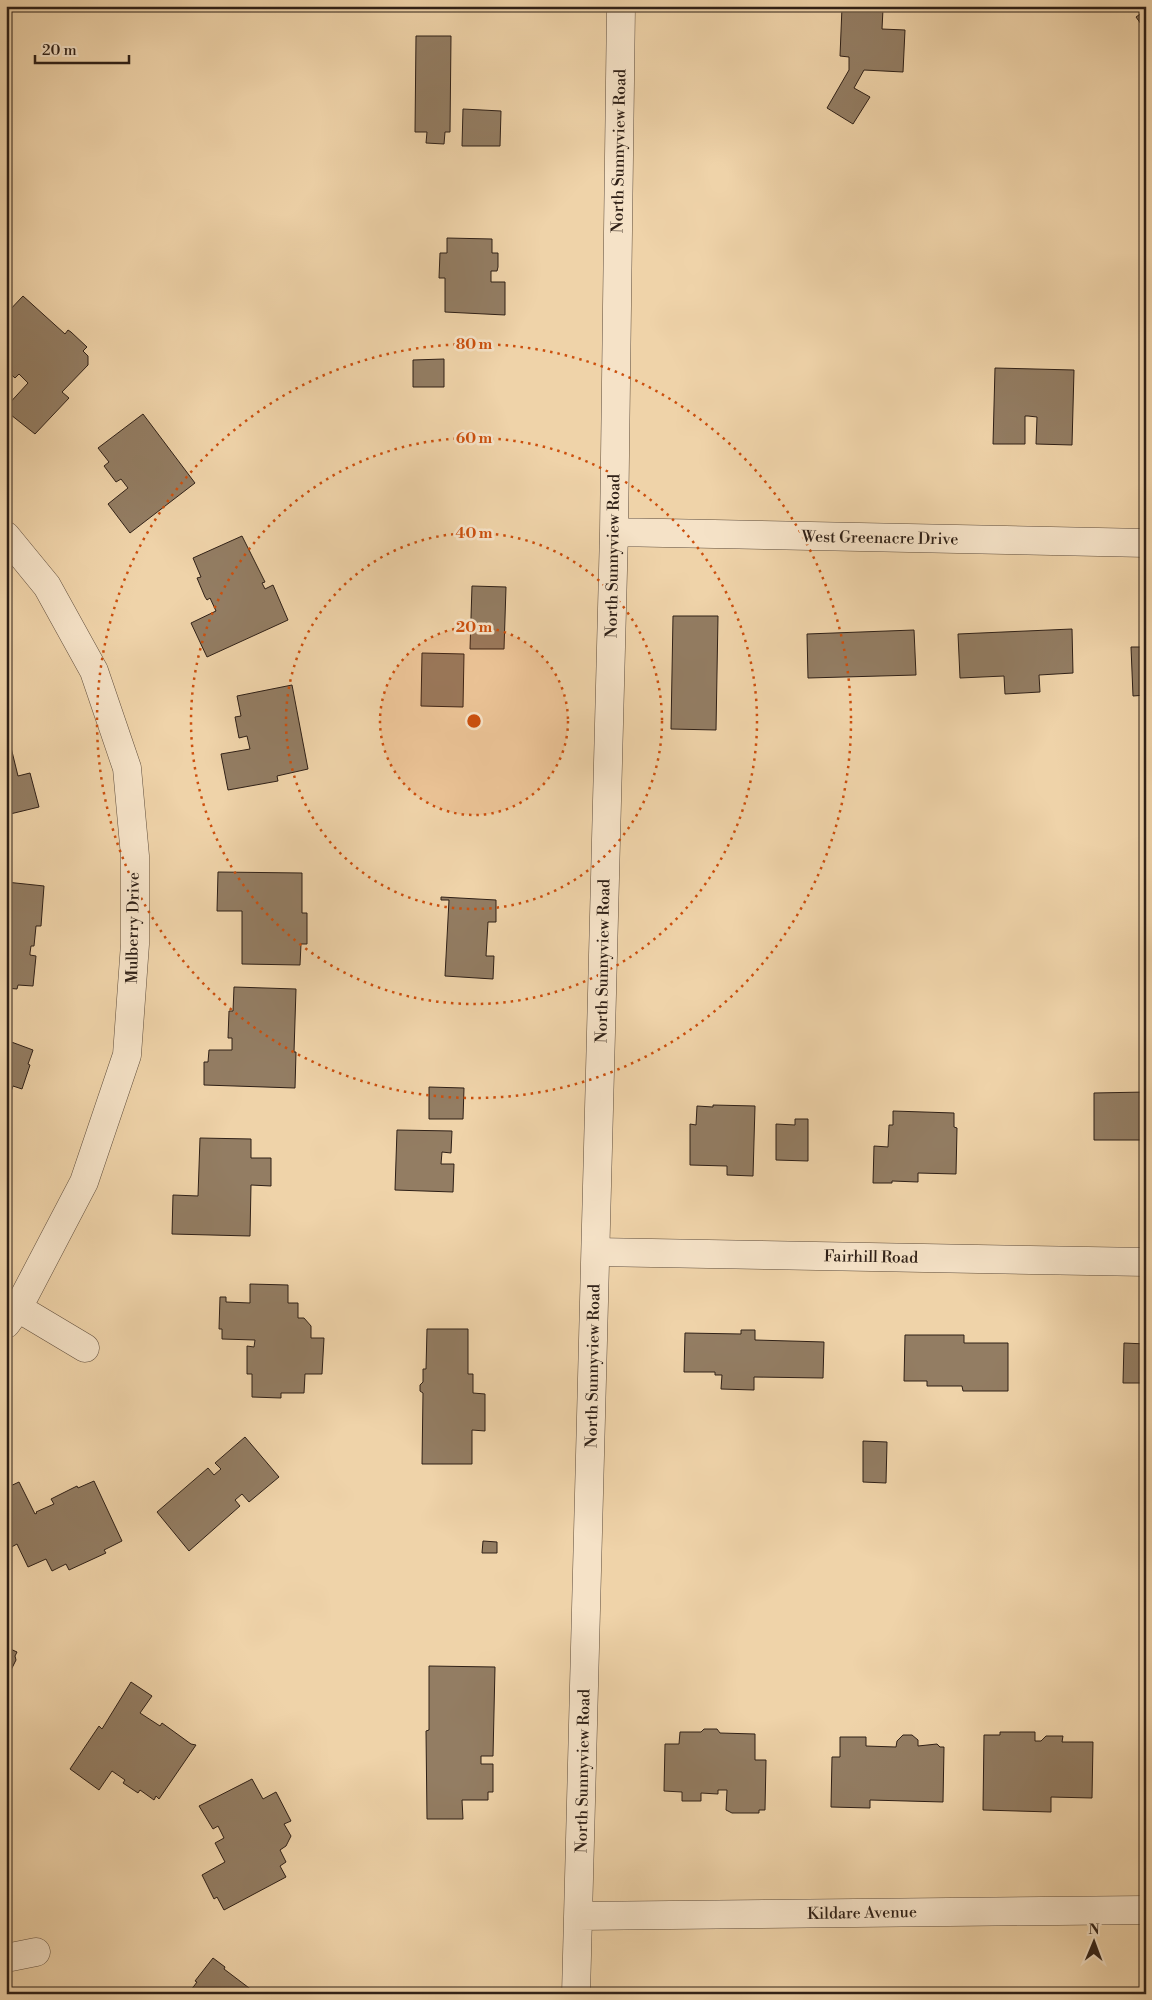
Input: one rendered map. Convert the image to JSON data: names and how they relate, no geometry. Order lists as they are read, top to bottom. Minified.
{"streets":{"street":["North Sunnyview Road","West Greenacre Drive","Mulberry Drive","Fairhill Road","Kildare Avenue"]},"crossings":[["North Sunnyview Road","West Greenacre Drive"],["North Sunnyview Road","Fairhill Road"],["North Sunnyview Road","Kildare Avenue"]],"scale_bar":"20 m","north":"top","rings":["80 m","60 m","40 m","20 m"]}
